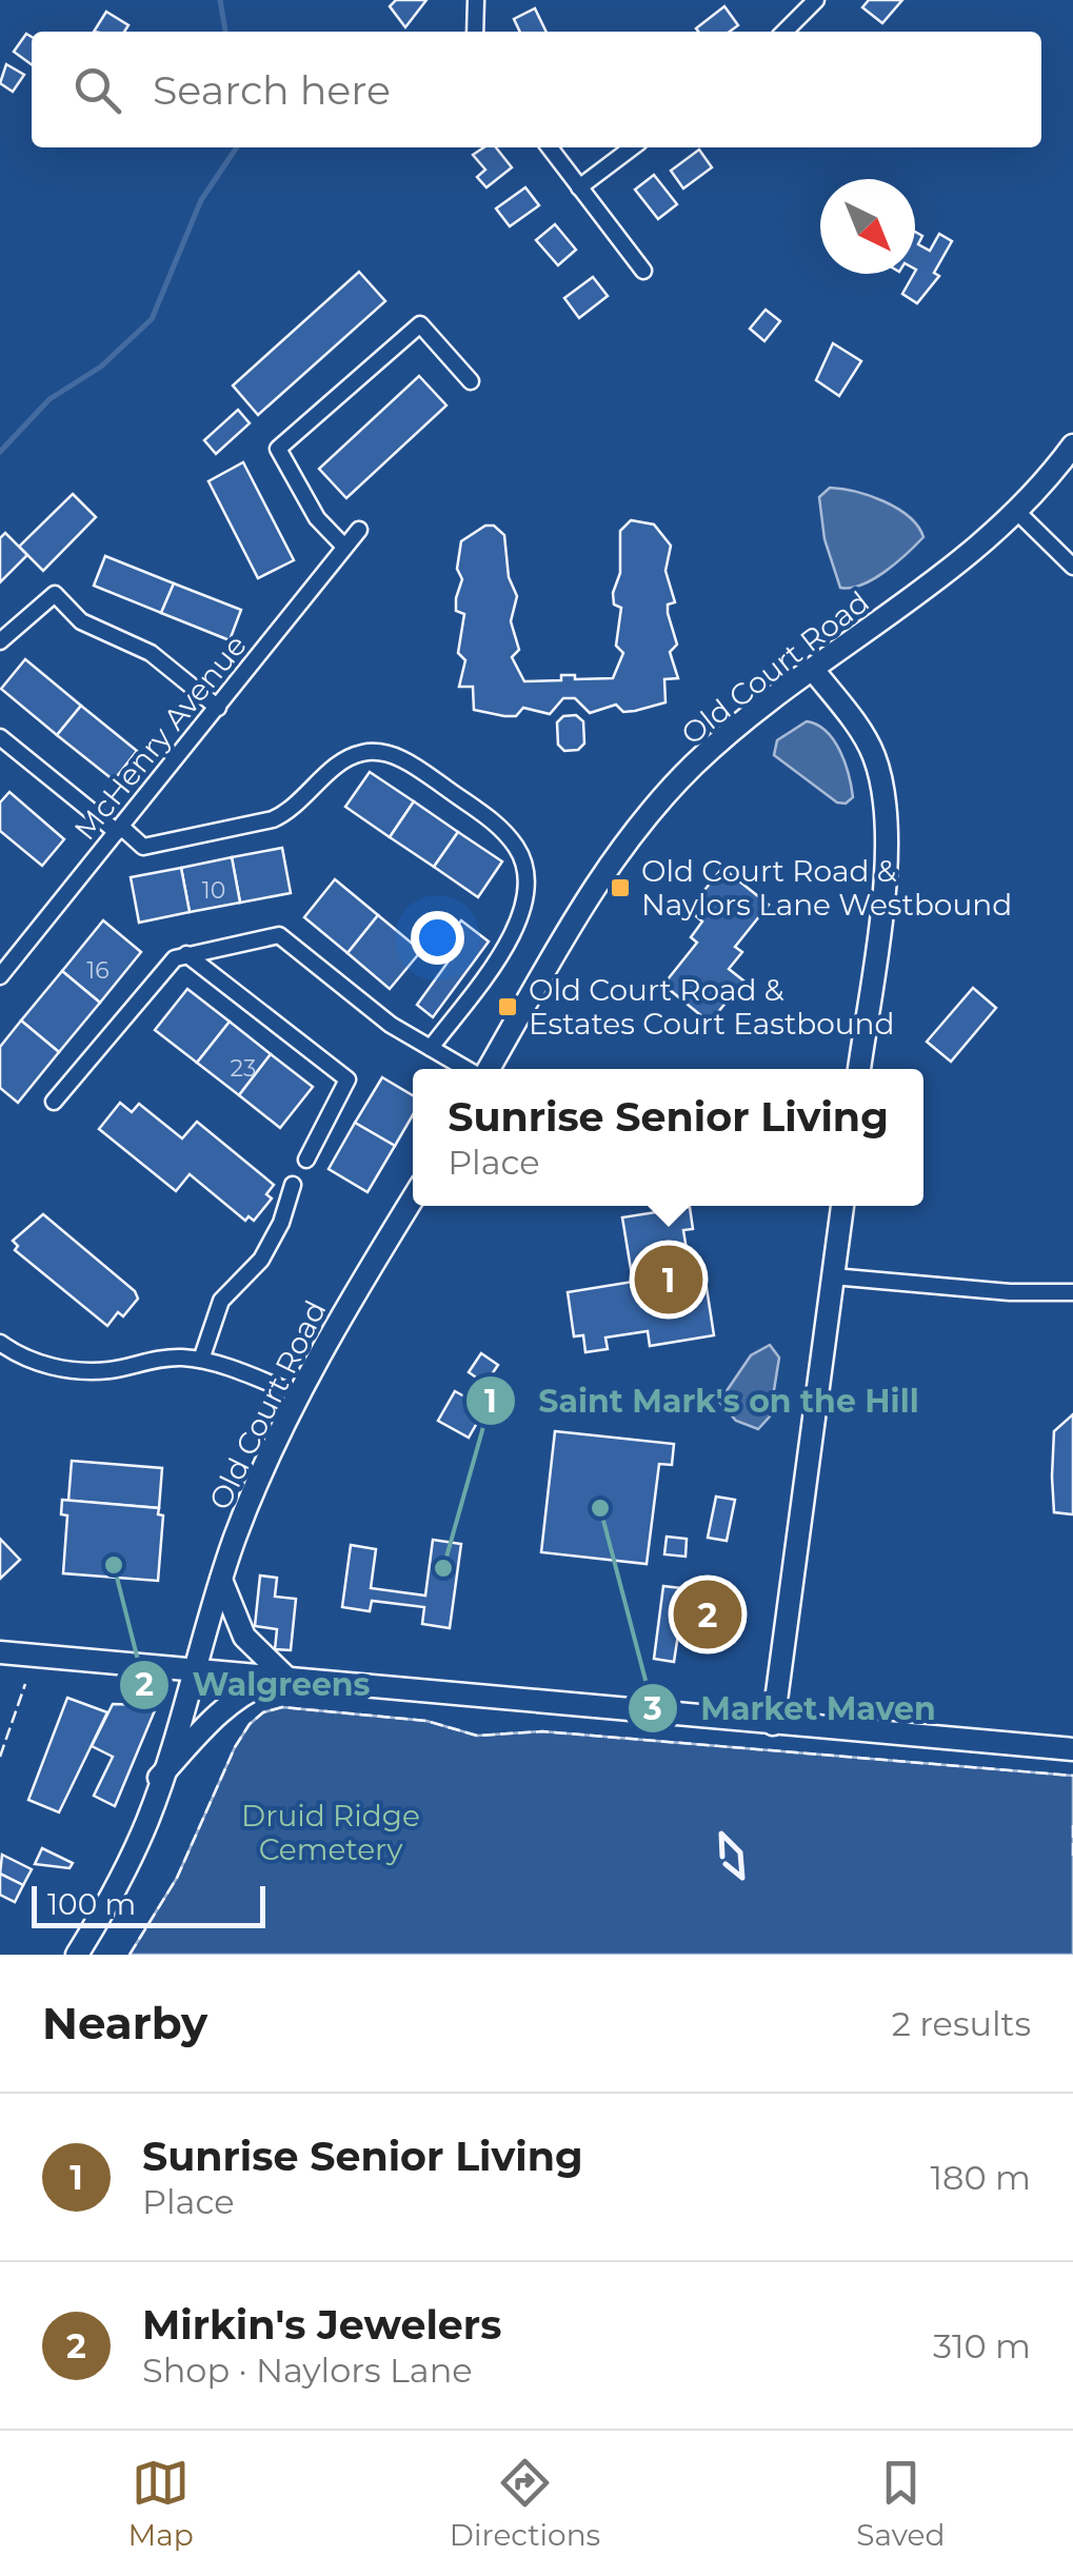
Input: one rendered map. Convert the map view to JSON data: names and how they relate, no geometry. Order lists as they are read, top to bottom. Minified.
{"streets":{"main road":["Old Court Road"],"street":["McHenry Avenue"]},"parks":["Druid Ridge Cemetery"],"places":{"transit":["Old Court Road & Naylors Lane Westbound","Old Court Road & Estates Court Eastbound"],"other":["Market Maven","Walgreens","Saint Mark's on the Hill"]},"house_numbers":["10","16","23"],"scale_bar":"100 m","north":"bottom right","page":{"search":"Search here","popup":["Sunrise Senior Living","Place"],"pins":["1","2"],"scale":"100 m","heading":["Nearby","2 results"],"list":[{"mark":"1","name":"Sunrise Senior Living","note":"Place","value":"180 m"},{"mark":"2","name":"Mirkin's Jewelers","note":"Shop · Naylors Lane","value":"310 m"}],"nav":["Map","Directions","Saved"]}}
